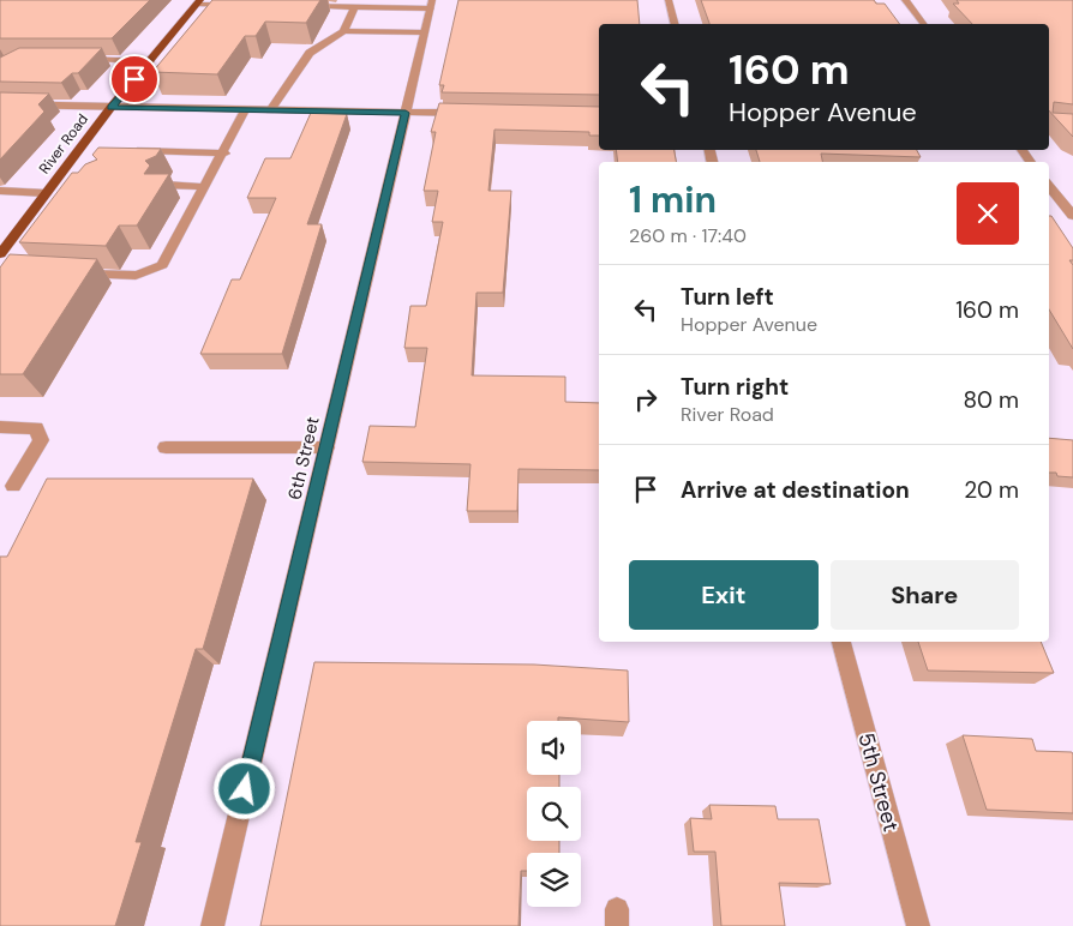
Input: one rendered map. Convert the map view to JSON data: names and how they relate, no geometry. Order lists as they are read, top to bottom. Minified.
{"streets":{"main road":["River Road"],"street":["6th Street","5th Street"]},"page":{"turn":["160 m","Hopper Avenue"],"heading":["1 min","260 m · 17:40"],"list":[{"name":"Turn left","note":"Hopper Avenue","value":"160 m"},{"name":"Turn right","note":"River Road","value":"80 m"},{"name":"Arrive at destination","value":"20 m"}],"buttons":["Exit","Share"]}}
